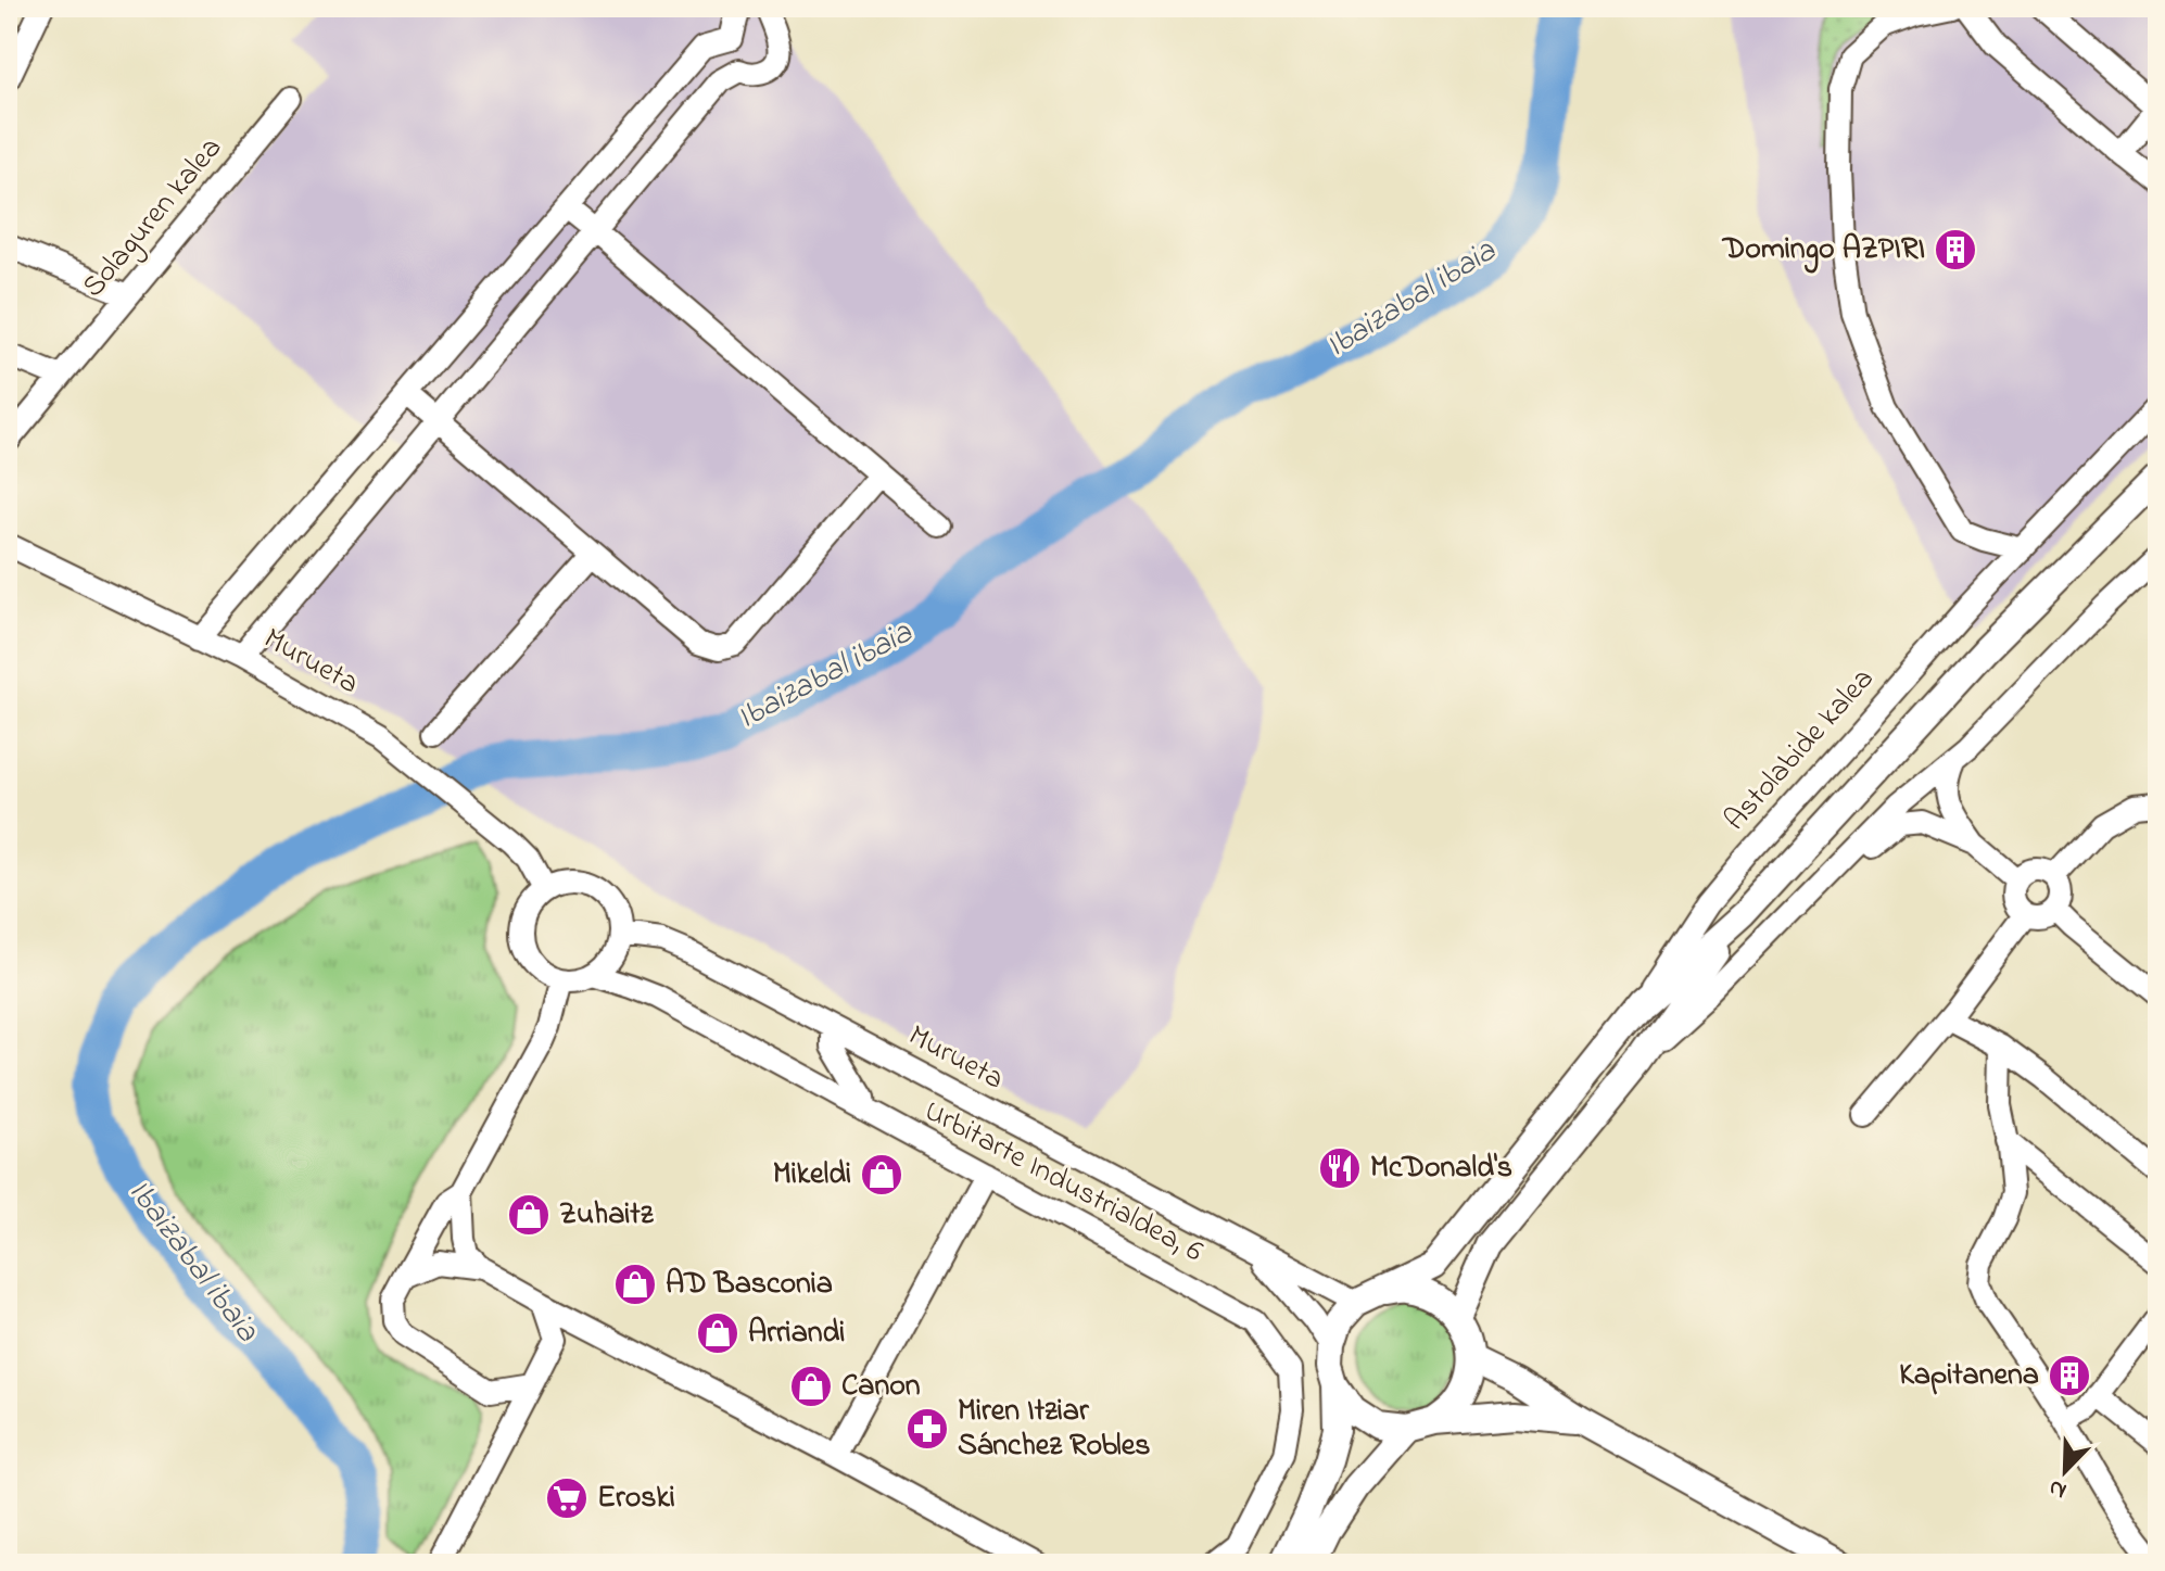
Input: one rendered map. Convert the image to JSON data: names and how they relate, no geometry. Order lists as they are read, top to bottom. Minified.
{"streets":{"street":["Solaguren kalea","Murueta","Astolabide kalea","Urbitarte Industrialdea, 6"]},"crossings":[["Murueta","Urbitarte Industrialdea, 6"]],"water":["Ibaizabal ibaia"],"places":{"building":["Domingo AZPIRI","Kapitanena"],"restaurant":["McDonald's"],"shop":["Mikeldi","Zuhaitz","AD Basconia","Arriandi","Canon"],"pharmacy":["Miren Itziar Sánchez Robles"],"supermarket":["Eroski"]},"north":"bottom left"}
